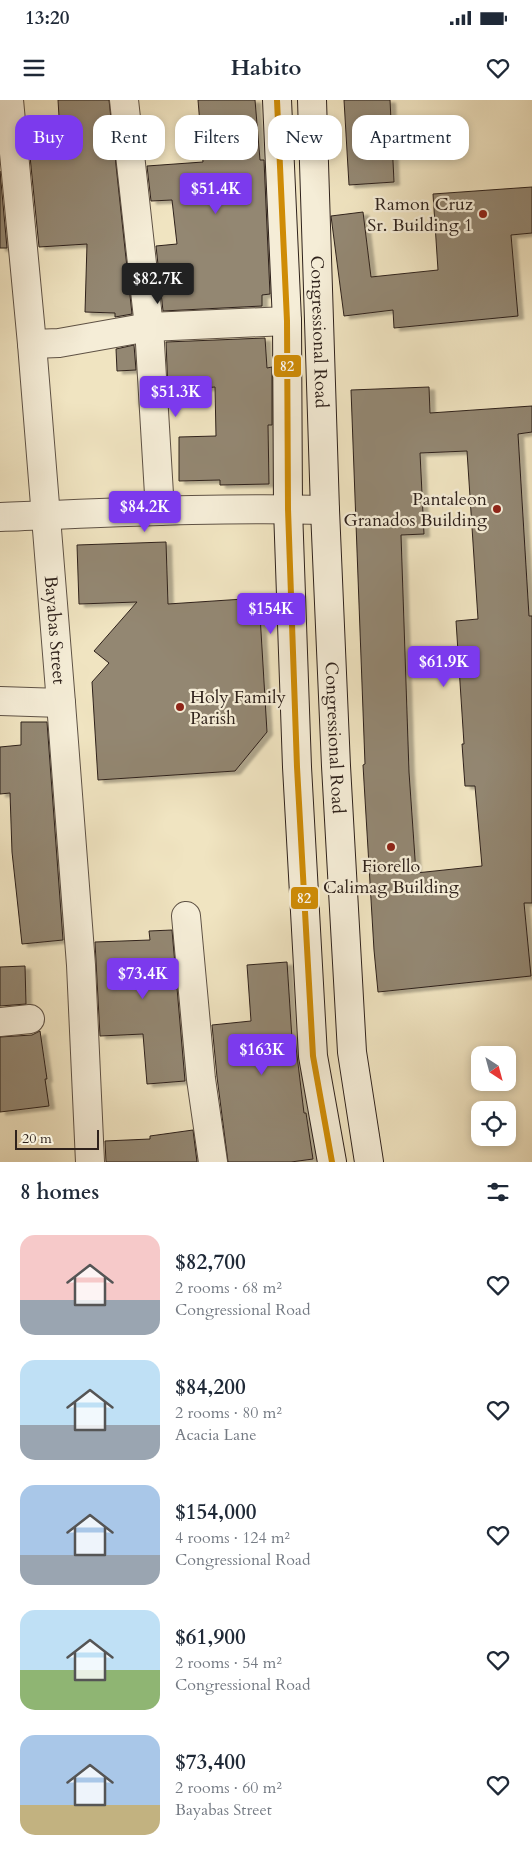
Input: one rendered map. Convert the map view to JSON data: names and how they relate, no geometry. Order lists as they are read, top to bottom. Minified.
{"streets":{"street":["Congressional Road","Bayabas Street"]},"places":["Ramon Cruz Sr. Building 1","Pantaleon Granados Building","Holy Family Parish","Fiorello Calimag Building"],"lines":["transit line 82"],"scale_bar":"20 m","north":"bottom right","page":{"status":"13:20","header":"Habito","chip":["Buy","Rent","Filters","New","Apartment"],"price":["$51.4K","$82.7K","$51.3K","$84.2K","$154K","$61.9K","$73.4K","$163K"],"scale":"20 m","heading":"8 homes","list":[{"name":"$82,700","note":"2 rooms · 68 m² · Congressional Road"},{"name":"$84,200","note":"2 rooms · 80 m² · Acacia Lane"},{"name":"$154,000","note":"4 rooms · 124 m² · Congressional Road"},{"name":"$61,900","note":"2 rooms · 54 m² · Congressional Road"},{"name":"$73,400","note":"2 rooms · 60 m² · Bayabas Street"}]}}
